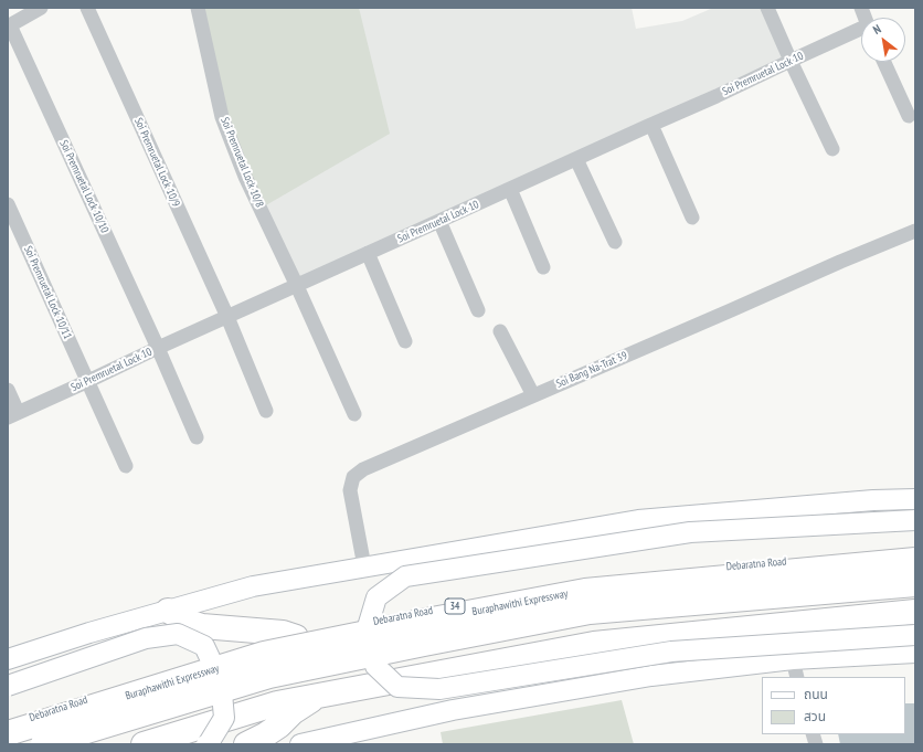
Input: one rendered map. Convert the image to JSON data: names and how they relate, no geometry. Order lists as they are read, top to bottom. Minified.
{"streets":{"highway":["Debaratna Road","Buraphawithi Expressway","34"],"street":["Soi Premruetal Lock 10","Soi Premruetal Lock 10/9","Soi Premruetal Lock 10/8","Soi Premruetal Lock 10/10","Soi Premruetal Lock 10/11","Soi Bang Na-Trat 39"]},"crossings":[["Soi Premruetal Lock 10","Soi Premruetal Lock 10/9"],["Soi Premruetal Lock 10","Soi Premruetal Lock 10/8"],["Soi Premruetal Lock 10","Soi Premruetal Lock 10/10"],["Soi Premruetal Lock 10","Soi Premruetal Lock 10/11"]],"legend":["ถนน","สวน"],"north":"top left"}
